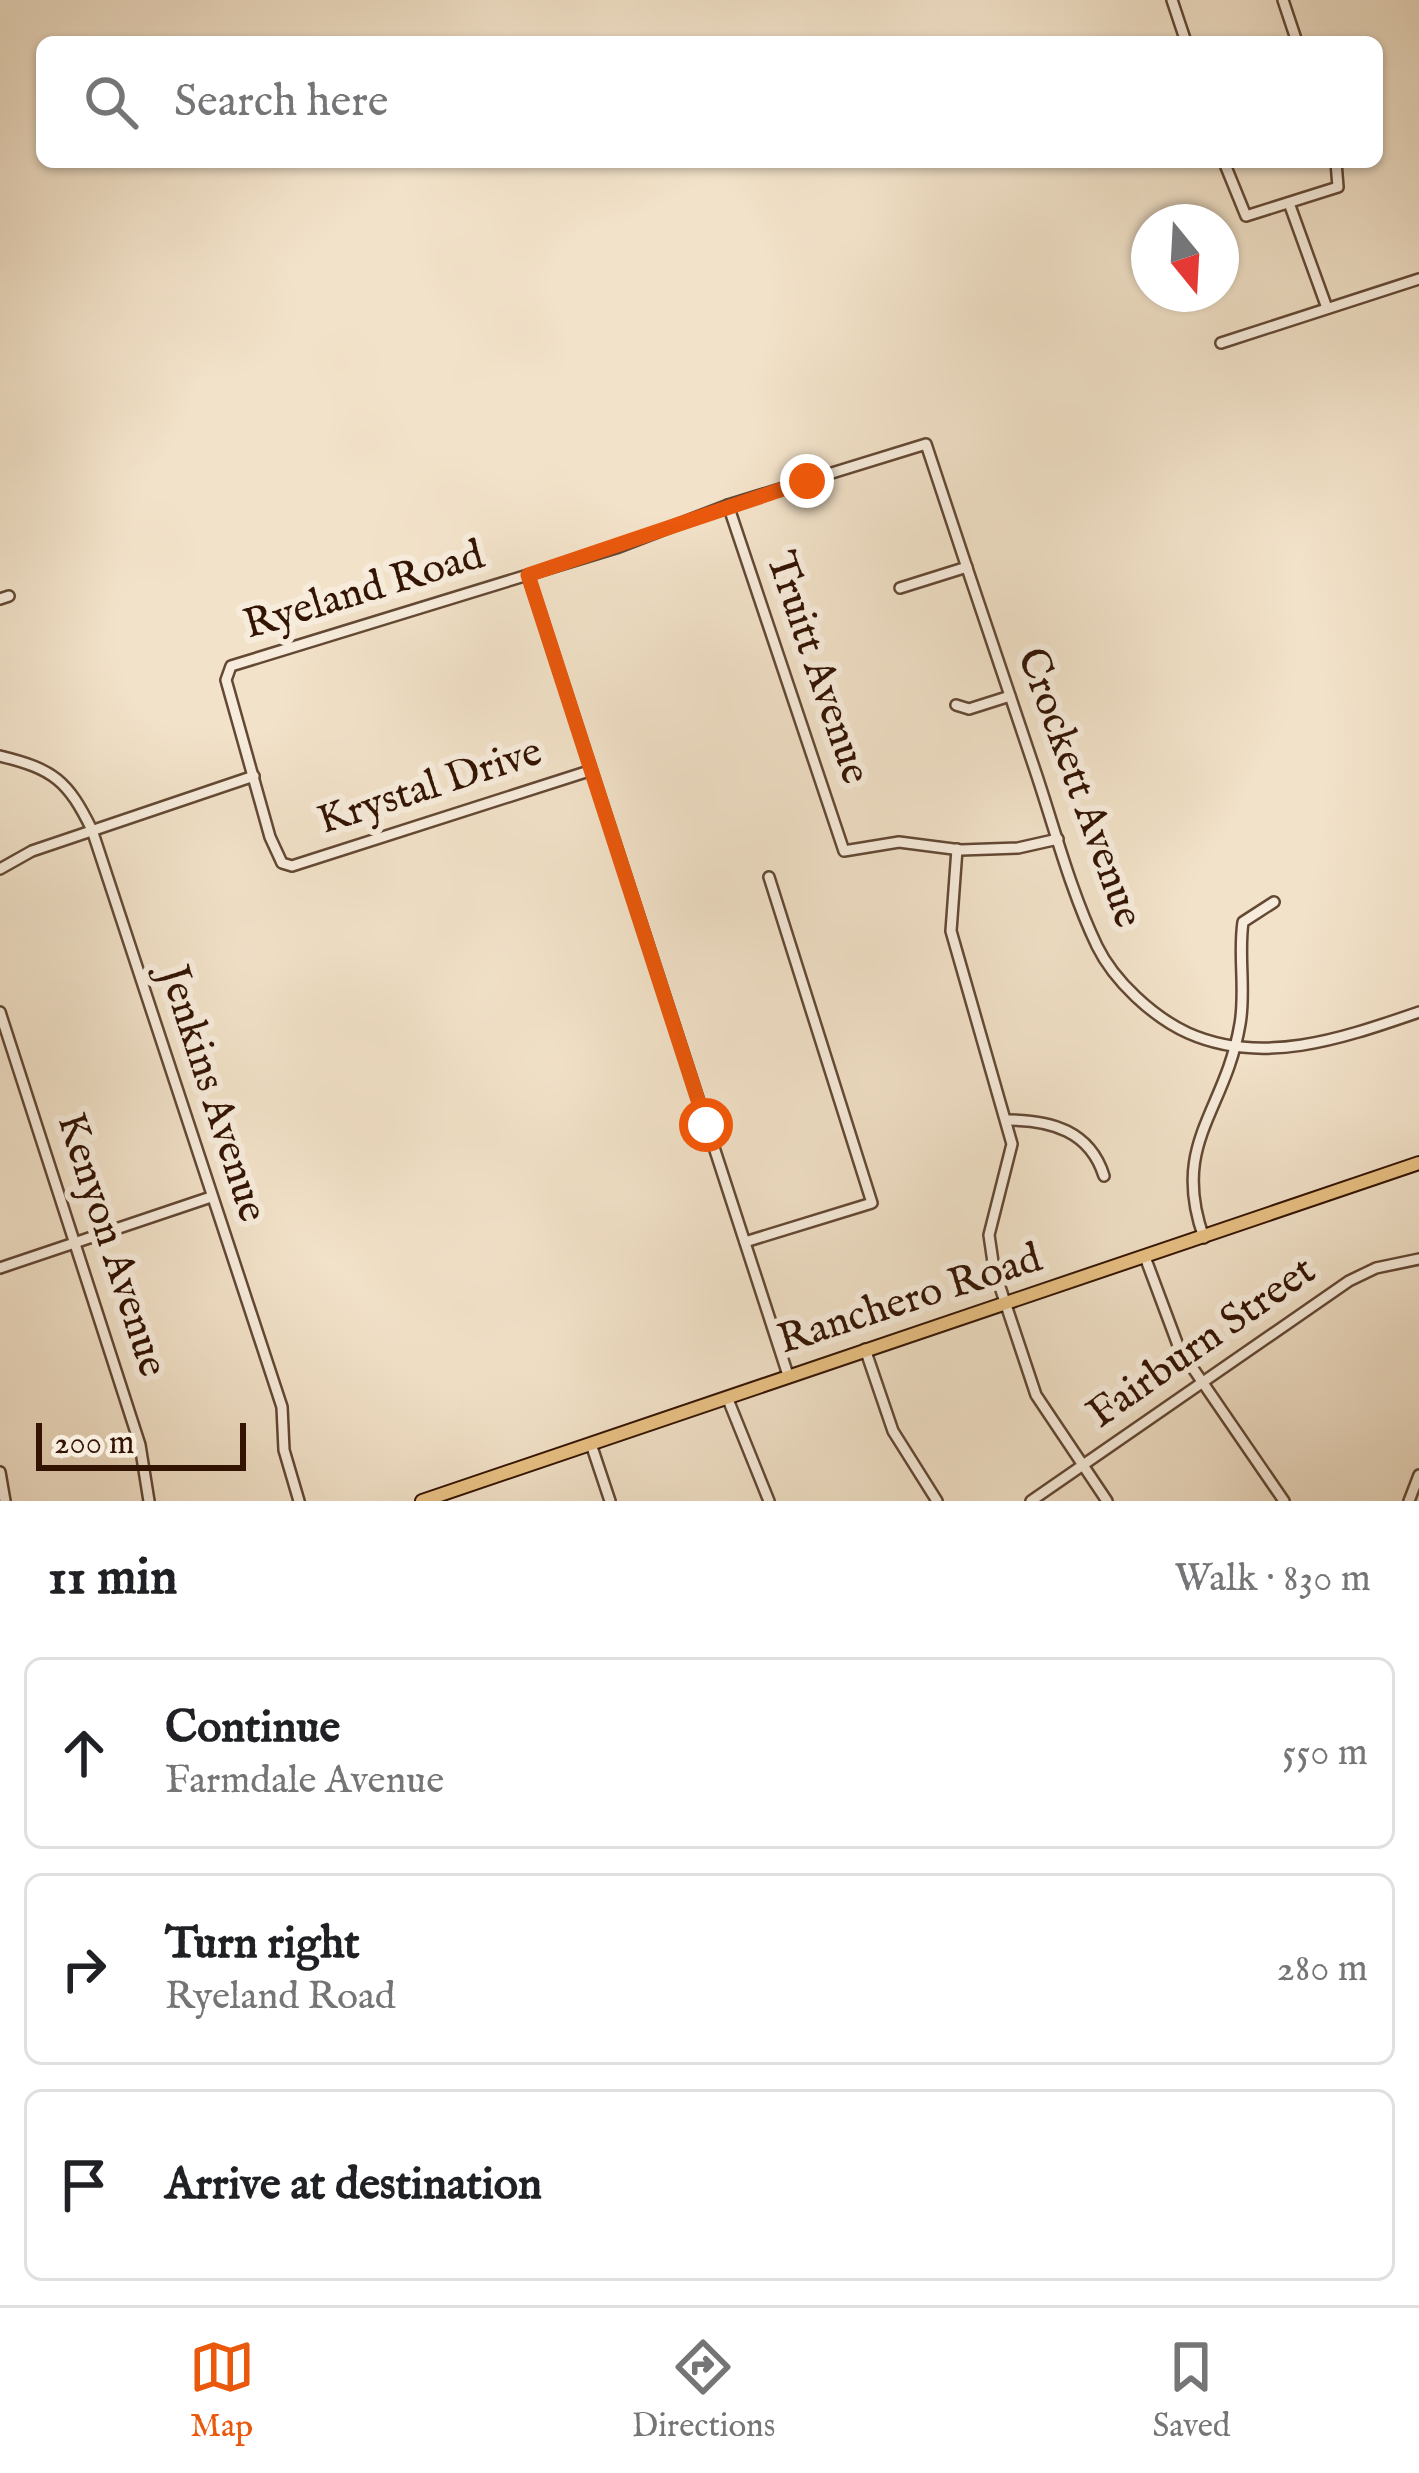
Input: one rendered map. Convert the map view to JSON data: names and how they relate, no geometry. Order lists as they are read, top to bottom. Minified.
{"streets":{"main road":["Ranchero Road"],"street":["Ryeland Road","Truitt Avenue","Krystal Drive","Crockett Avenue","Jenkins Avenue","Kenyon Avenue","Fairburn Street"]},"crossings":[["Ryeland Road","Truitt Avenue"],["Ryeland Road","Krystal Drive"],["Ryeland Road","Crockett Avenue"]],"scale_bar":"200 m","north":"bottom","page":{"search":"Search here","scale":"200 m","heading":["11 min","Walk · 830 m"],"list":[["Continue","Farmdale Avenue","550 m"],["Turn right","Ryeland Road","280 m"],"Arrive at destination"],"nav":["Map","Directions","Saved"]}}
